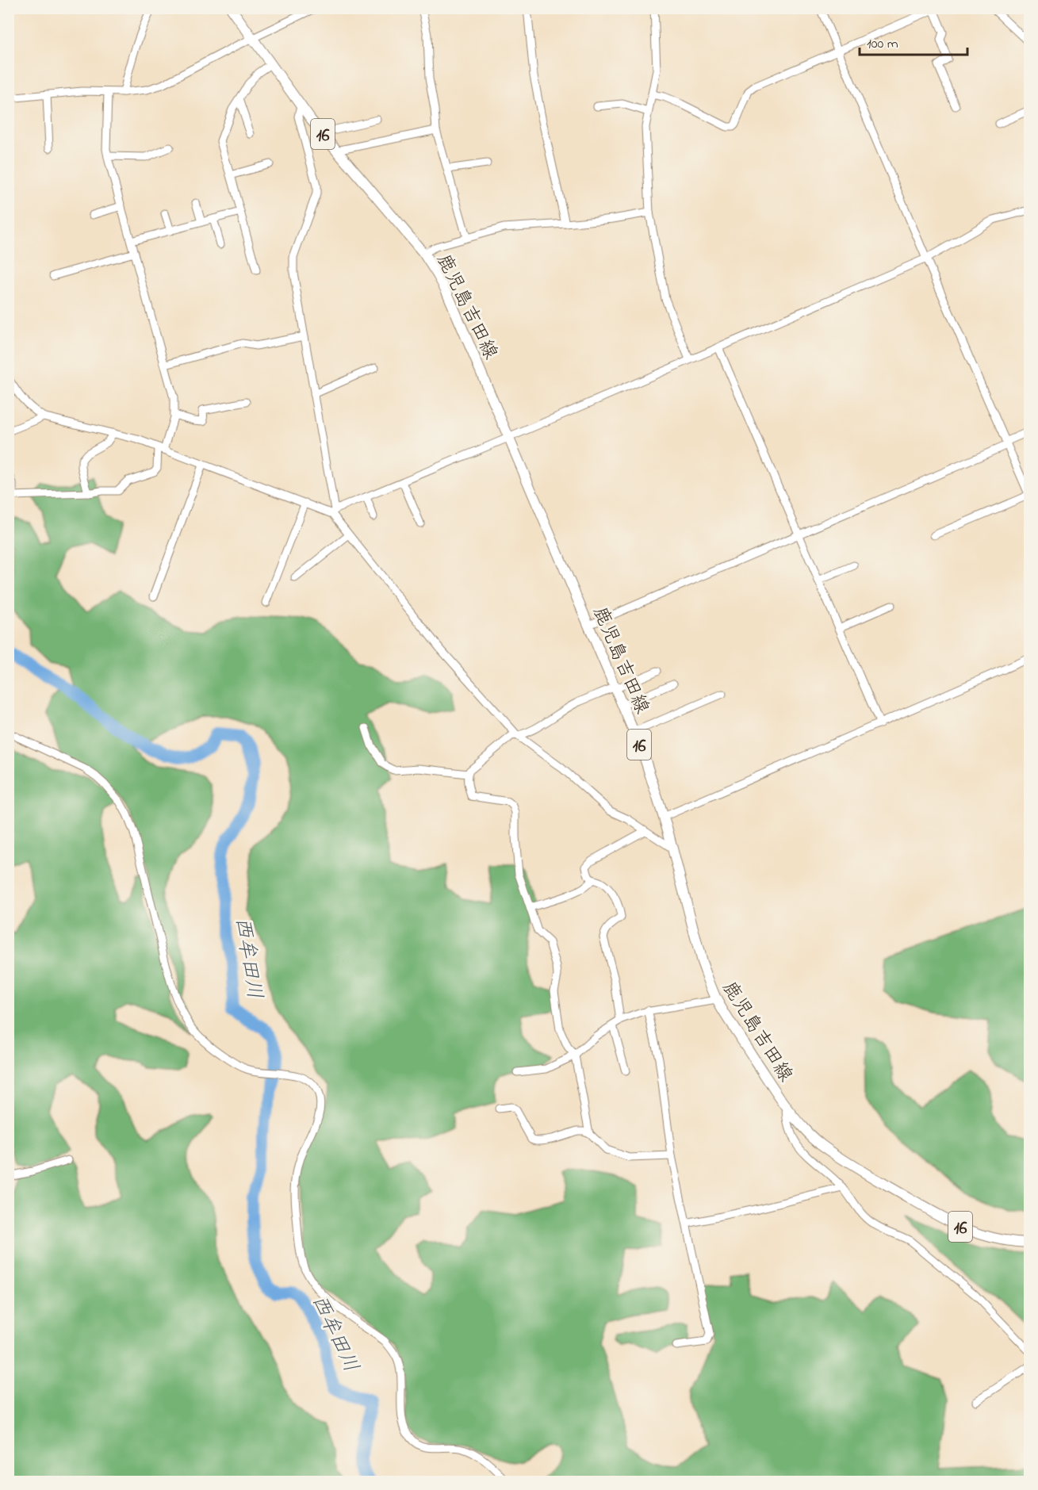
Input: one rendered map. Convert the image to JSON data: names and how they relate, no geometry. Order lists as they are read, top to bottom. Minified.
{"streets":{"main road":["16","鹿児島吉田線"]},"water":["西牟田川"],"scale_bar":"100 m"}
